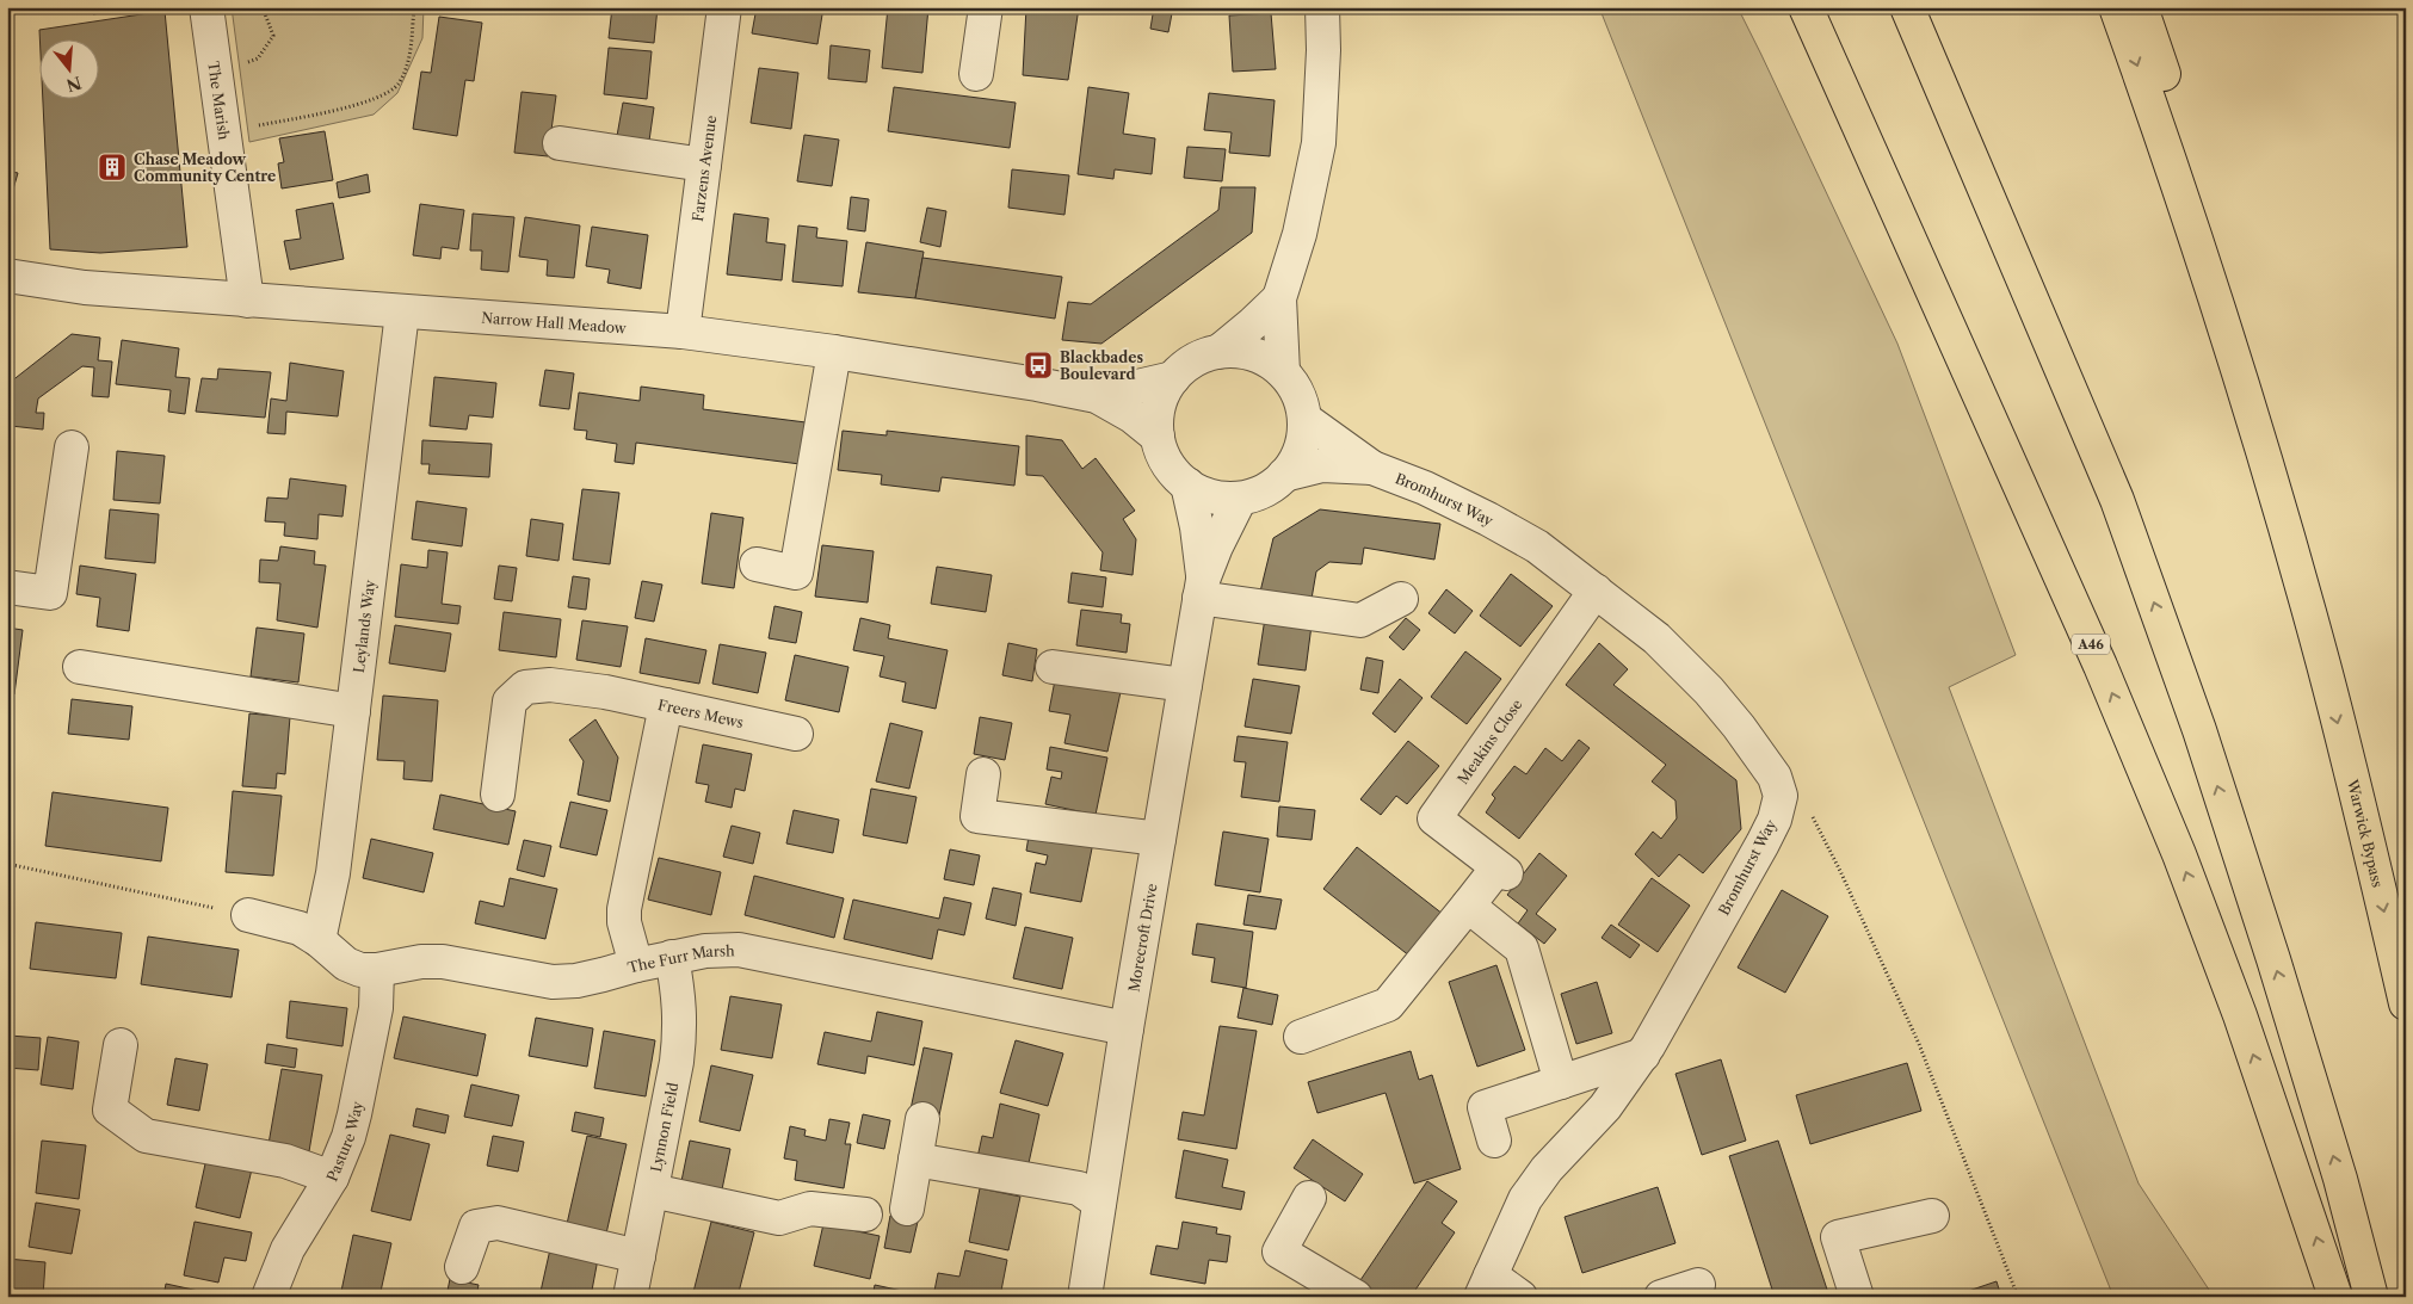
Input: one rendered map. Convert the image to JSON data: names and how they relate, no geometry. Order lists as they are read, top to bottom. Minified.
{"streets":{"highway":["A46","Warwick Bypass"],"street":["The Marish","Farzens Avenue","Narrow Hall Meadow","Bromhurst Way","Leylands Way","Freers Mews","Meakins Close","Morecroft Drive","The Furr Marsh","Lynnon Field","Pasture Way"]},"crossings":[["The Marish","Narrow Hall Meadow"],["Farzens Avenue","Narrow Hall Meadow"],["Narrow Hall Meadow","Bromhurst Way"],["Narrow Hall Meadow","Leylands Way"],["Narrow Hall Meadow","Morecroft Drive"],["Bromhurst Way","Meakins Close"],["Bromhurst Way","Morecroft Drive"],["Leylands Way","The Furr Marsh"],["Morecroft Drive","The Furr Marsh"],["The Furr Marsh","Lynnon Field"],["The Furr Marsh","Pasture Way"]],"places":{"building":["Chase Meadow Community Centre"],"bus stop":["Blackbades Boulevard"]},"north":"bottom"}
